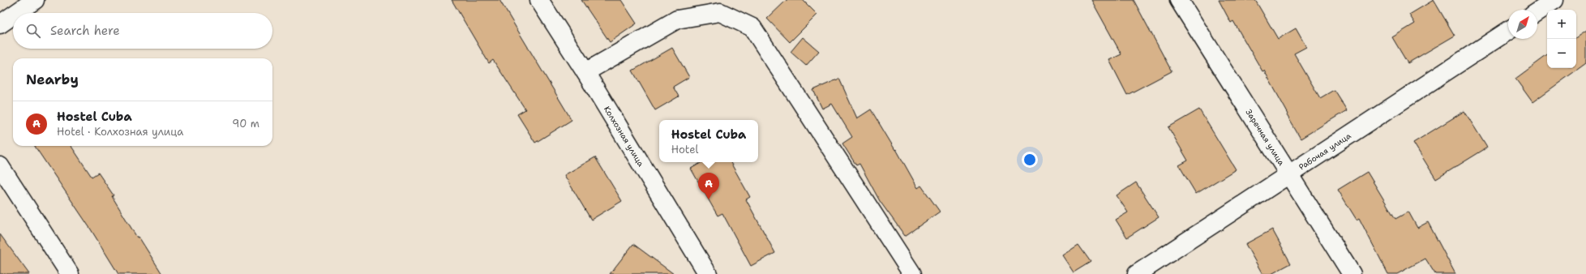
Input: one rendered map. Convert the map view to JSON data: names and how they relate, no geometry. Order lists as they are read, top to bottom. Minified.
{"streets":{"street":["Колхозная улица","Заречная улица","Рабочая улица"]},"crossings":[["Заречная улица","Рабочая улица"]],"north":"top right","page":{"map_buttons":["+","−"],"search":"Search here","heading":"Nearby","list":[{"mark":"A","name":"Hostel Cuba","note":"Hotel · Колхозная улица","value":"90 m"}],"popup":["Hostel Cuba","Hotel"],"pins":"A"}}
